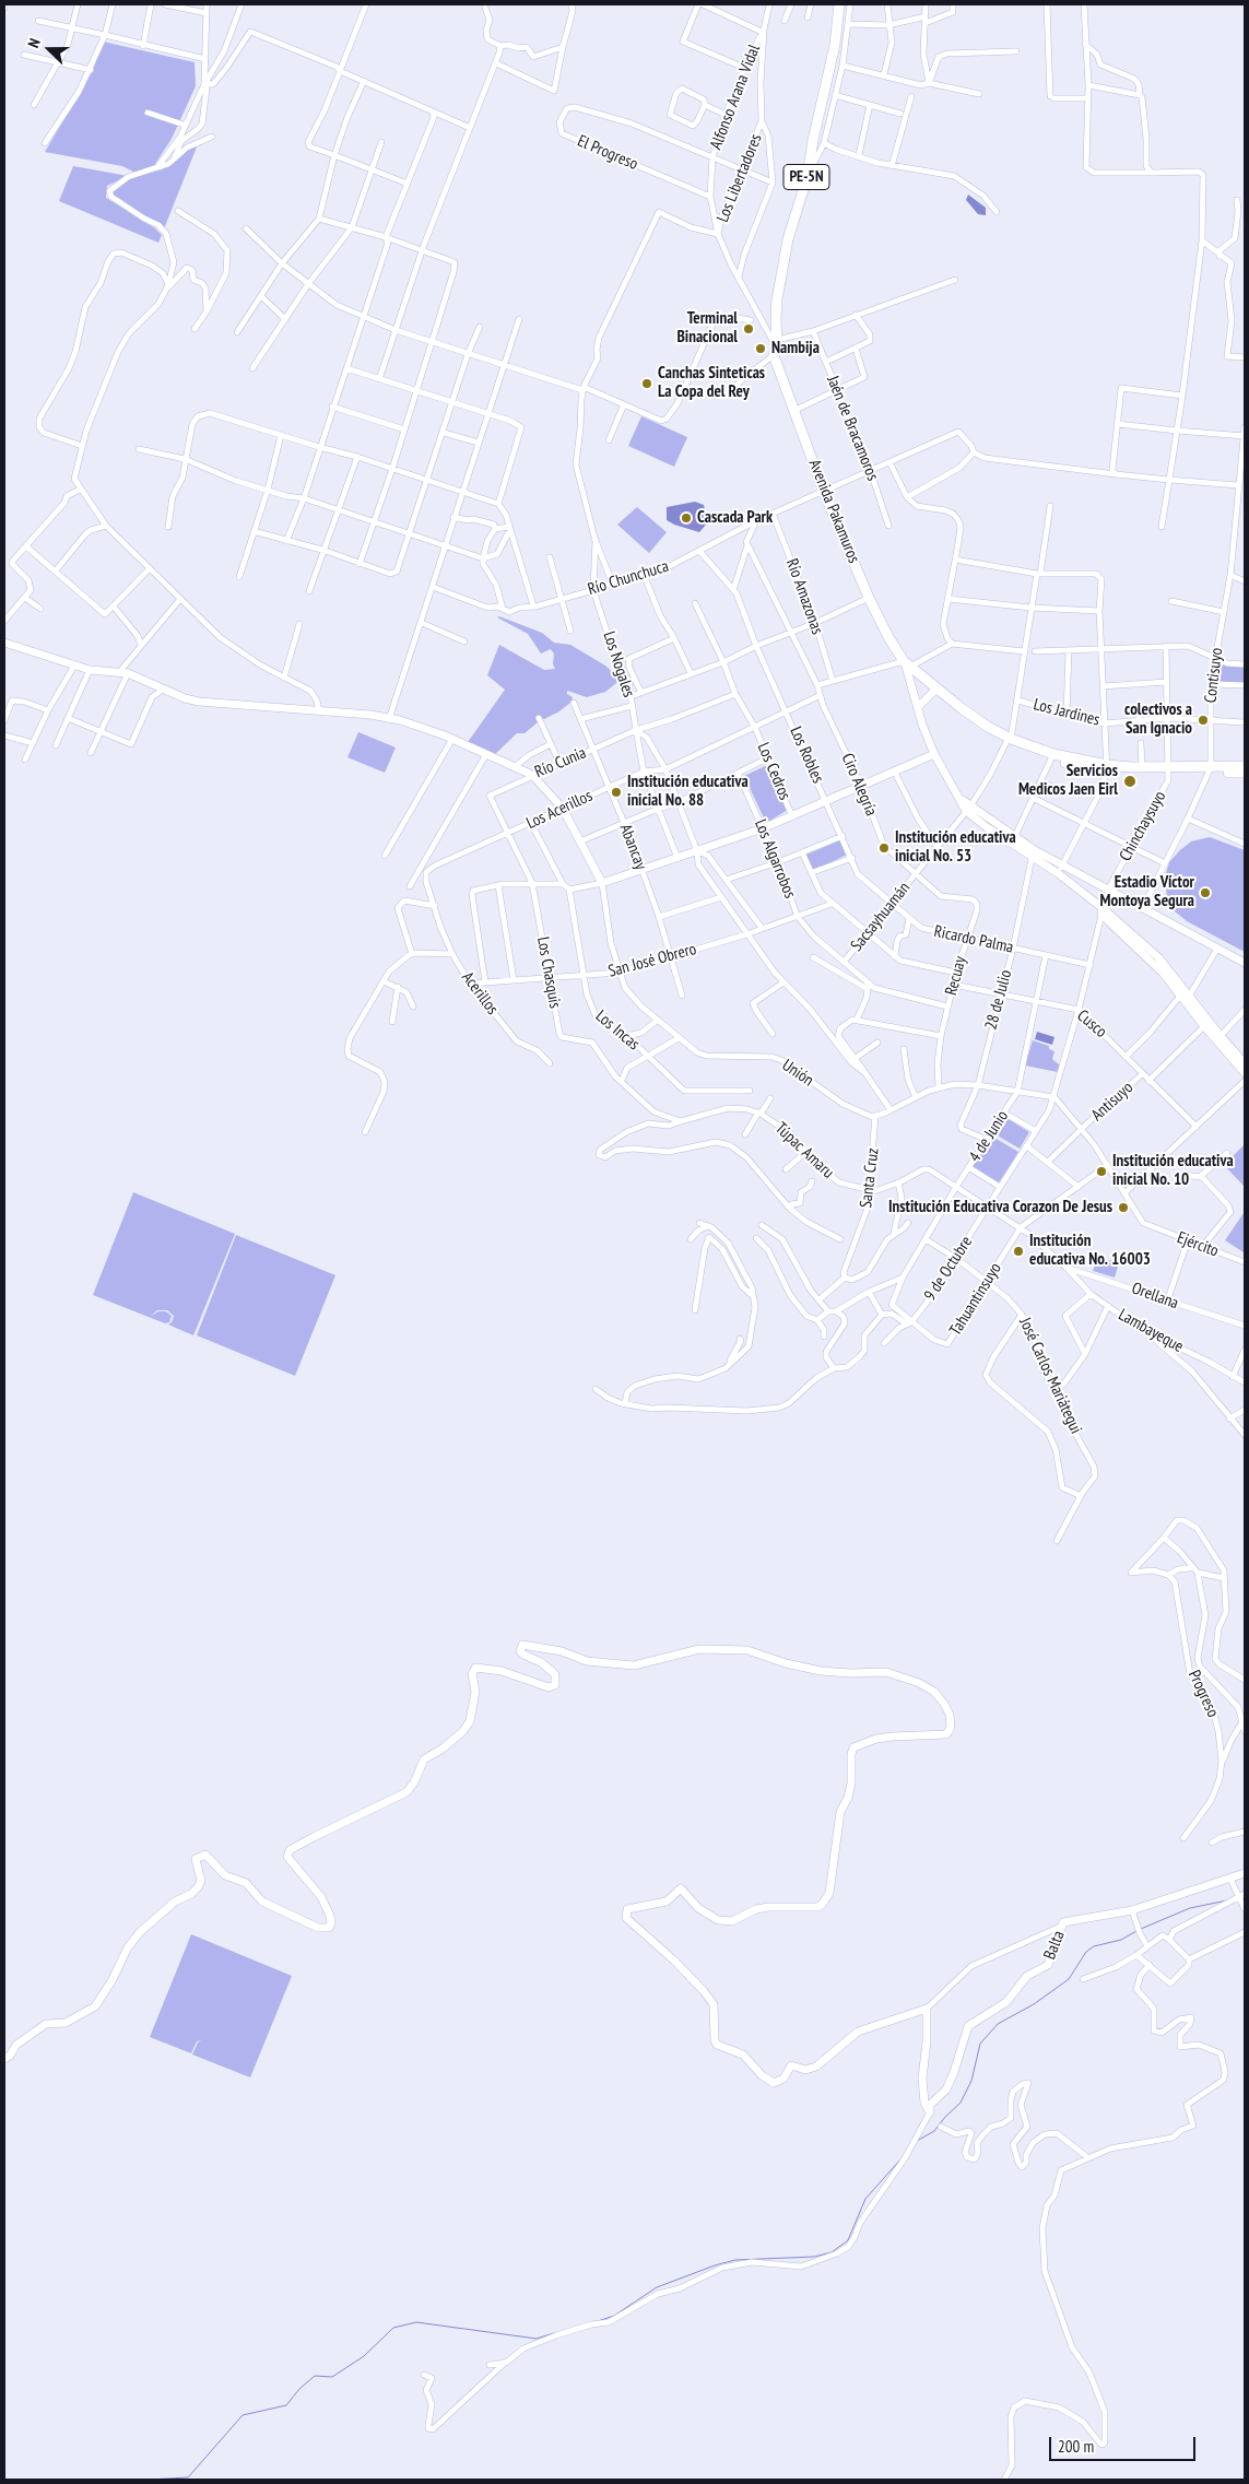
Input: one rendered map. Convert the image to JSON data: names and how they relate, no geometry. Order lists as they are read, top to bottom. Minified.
{"streets":{"highway":["PE-5N","Avenida Pakamuros"],"street":["Alfonso Arana Vidal","El Progreso","Los Libertadores","Jaén de Bracamoros","Río Chunchuca","Río Amazonas","Los Nogales","Contisuyo","Los Jardines","Los Robles","Río Cunia","Los Cedros","Ciro Alegría","Los Acerillos","Chinchaysuyo","Abancay","Los Algarrobos","Sacsayhuamán","Ricardo Palma","San José Obrero","Los Chasquis","Recuay","Acerillos","28 de Julio","Cusco","Los Incas","Unión","Antisuyo","4 de Junio","Túpac Amaru","Santa Cruz","Ejército","9 de Octubre","Orellana","Tahuantinsuyo","Lambayeque","José Carlos Mariátegui","Progreso","Balta"]},"crossings":[["Alfonso Arana Vidal","El Progreso"],["Alfonso Arana Vidal","PE-5N"],["Alfonso Arana Vidal","Los Libertadores"],["Alfonso Arana Vidal","Avenida Pakamuros"],["PE-5N","Avenida Pakamuros"],["Jaén de Bracamoros","Río Chunchuca"],["Avenida Pakamuros","Río Chunchuca"],["Avenida Pakamuros","Contisuyo"],["Avenida Pakamuros","Chinchaysuyo"],["Avenida Pakamuros","Sacsayhuamán"],["Río Chunchuca","Río Amazonas"],["Río Chunchuca","Los Nogales"],["Río Chunchuca","Los Robles"],["Los Nogales","Río Cunia"],["Los Nogales","Los Acerillos"],["Contisuyo","Los Jardines"],["Los Jardines","Chinchaysuyo"],["Los Jardines","Sacsayhuamán"],["Los Robles","Los Acerillos"],["Los Robles","Ricardo Palma"],["Río Cunia","Los Cedros"],["Río Cunia","Los Acerillos"],["Río Cunia","Abancay"],["Río Cunia","Los Chasquis"],["Los Cedros","Los Acerillos"],["Ciro Alegría","Los Acerillos"],["Ciro Alegría","Sacsayhuamán"],["Ciro Alegría","Recuay"],["Los Acerillos","Abancay"],["Los Acerillos","Los Chasquis"],["Los Acerillos","Acerillos"],["Chinchaysuyo","Ricardo Palma"],["Chinchaysuyo","Cusco"],["Chinchaysuyo","Ejército"],["Chinchaysuyo","9 de Octubre"],["Abancay","San José Obrero"],["Los Algarrobos","Sacsayhuamán"],["Los Algarrobos","San José Obrero"],["Sacsayhuamán","Ricardo Palma"],["Sacsayhuamán","Recuay"],["Ricardo Palma","Recuay"],["Ricardo Palma","28 de Julio"],["Ricardo Palma","4 de Junio"],["San José Obrero","Los Chasquis"],["San José Obrero","Acerillos"],["San José Obrero","Los Incas"],["San José Obrero","Unión"],["Recuay","Cusco"],["28 de Julio","Cusco"],["28 de Julio","4 de Junio"],["Cusco","Antisuyo"],["Cusco","4 de Junio"],["Unión","Santa Cruz"],["Antisuyo","Ejército"],["4 de Junio","Tahuantinsuyo"],["4 de Junio","José Carlos Mariátegui"],["Túpac Amaru","Santa Cruz"],["Ejército","9 de Octubre"],["Ejército","Tahuantinsuyo"],["9 de Octubre","Tahuantinsuyo"],["9 de Octubre","José Carlos Mariátegui"],["Orellana","Lambayeque"],["Tahuantinsuyo","José Carlos Mariátegui"]],"places":["Terminal Binacional","Nambija","Canchas Sinteticas La Copa del Rey","Cascada Park","colectivos a San Ignacio","Servicios Medicos Jaen Eirl","Institución educativa inicial No. 88","Institución educativa inicial No. 53","Estadio Víctor Montoya Segura","Institución educativa inicial No. 10","Institución Educativa Corazon De Jesus","Institución educativa No. 16003"],"scale_bar":"200 m","north":"left"}
